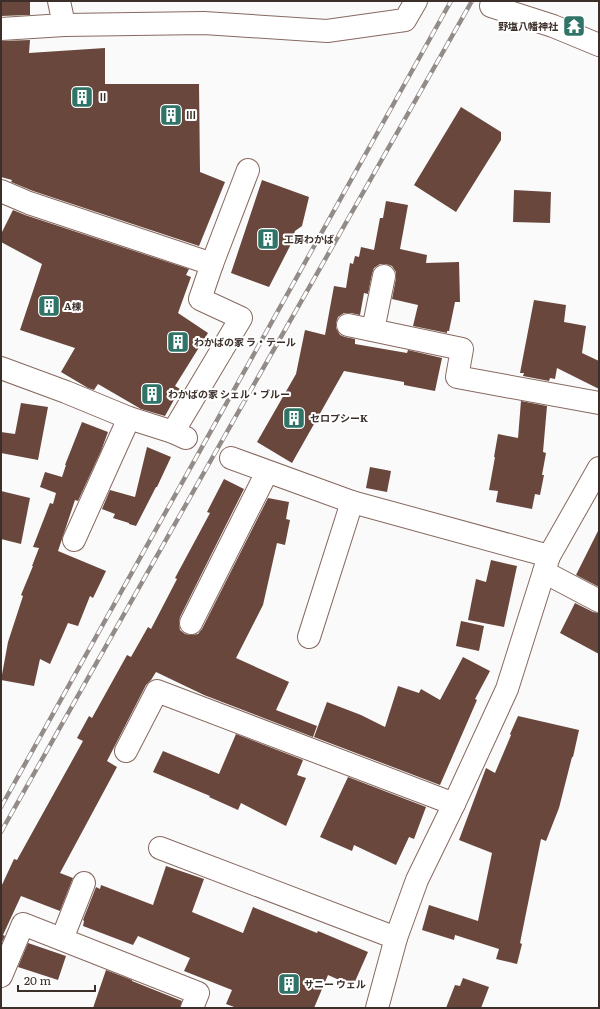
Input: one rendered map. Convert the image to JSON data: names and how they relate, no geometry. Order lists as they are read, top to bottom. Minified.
{"places":{"temple":["野塩八幡神社"],"building":["Ⅱ","Ⅲ","工房わかば","A棟","わかばの家 ラ・テール","わかばの家 シェル・ブルー","セロプシーK","サニー ウェル"]},"scale_bar":"20 m"}
